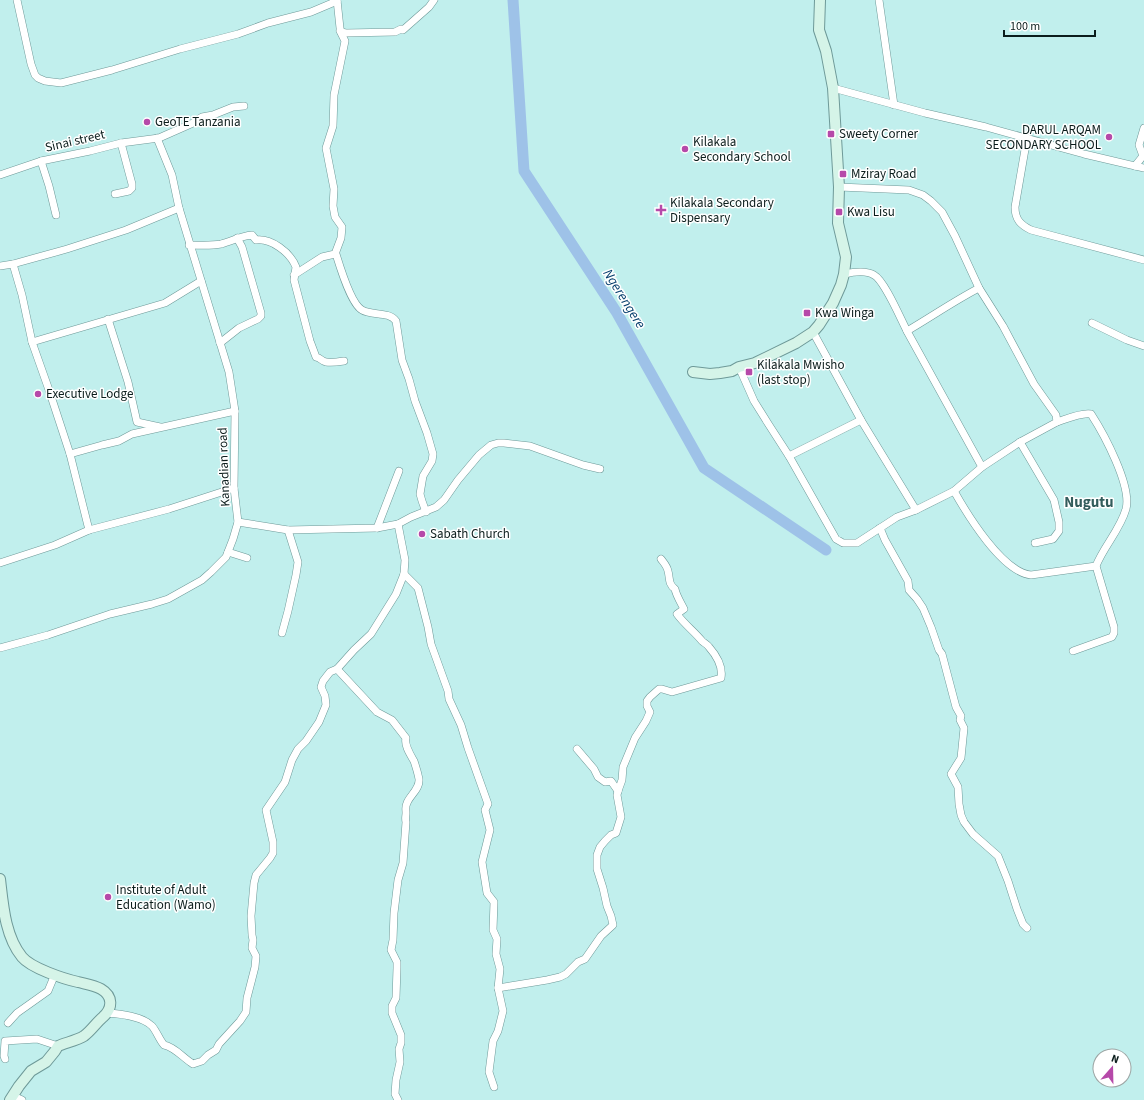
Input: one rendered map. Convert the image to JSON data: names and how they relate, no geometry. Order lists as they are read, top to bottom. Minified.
{"streets":{"street":["Sinai street","Kanadian road"]},"crossings":[["Sinai street","Kanadian road"]],"districts":["Nugutu"],"water":["Ngerengere"],"places":{"other":["GeoTE Tanzania","DARUL ARQAM SECONDARY SCHOOL","Kilakala Secondary School","Executive Lodge","Sabath Church","Institute of Adult Education (Wamo)"],"transit":["Sweety Corner","Mziray Road","Kwa Lisu","Kwa Winga","Kilakala Mwisho (last stop)"],"health":["Kilakala Secondary Dispensary"]},"scale_bar":"100 m","north":"top"}
